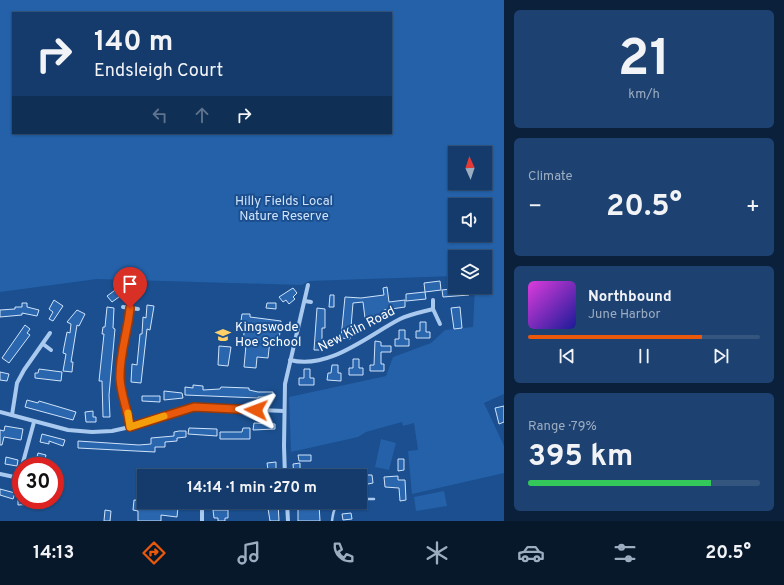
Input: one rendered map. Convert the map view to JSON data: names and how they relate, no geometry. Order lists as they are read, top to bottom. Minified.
{"streets":{"street":["New Kiln Road"]},"parks":["Hilly Fields Local Nature Reserve"],"places":{"school or university":["Kingswode Hoe School"]},"north":"top","page":{"tile":[["21","km/h"],"Climate",["Range · 79%","395 km"]],"turn":["140 m","Endsleigh Court"],"heat":["−","20.5°","+"],"song":["Northbound","June Harbor"],"limit":"30","trip":"14:14 · 1 min · 270 m","tabs":["14:13","20.5°"]}}
